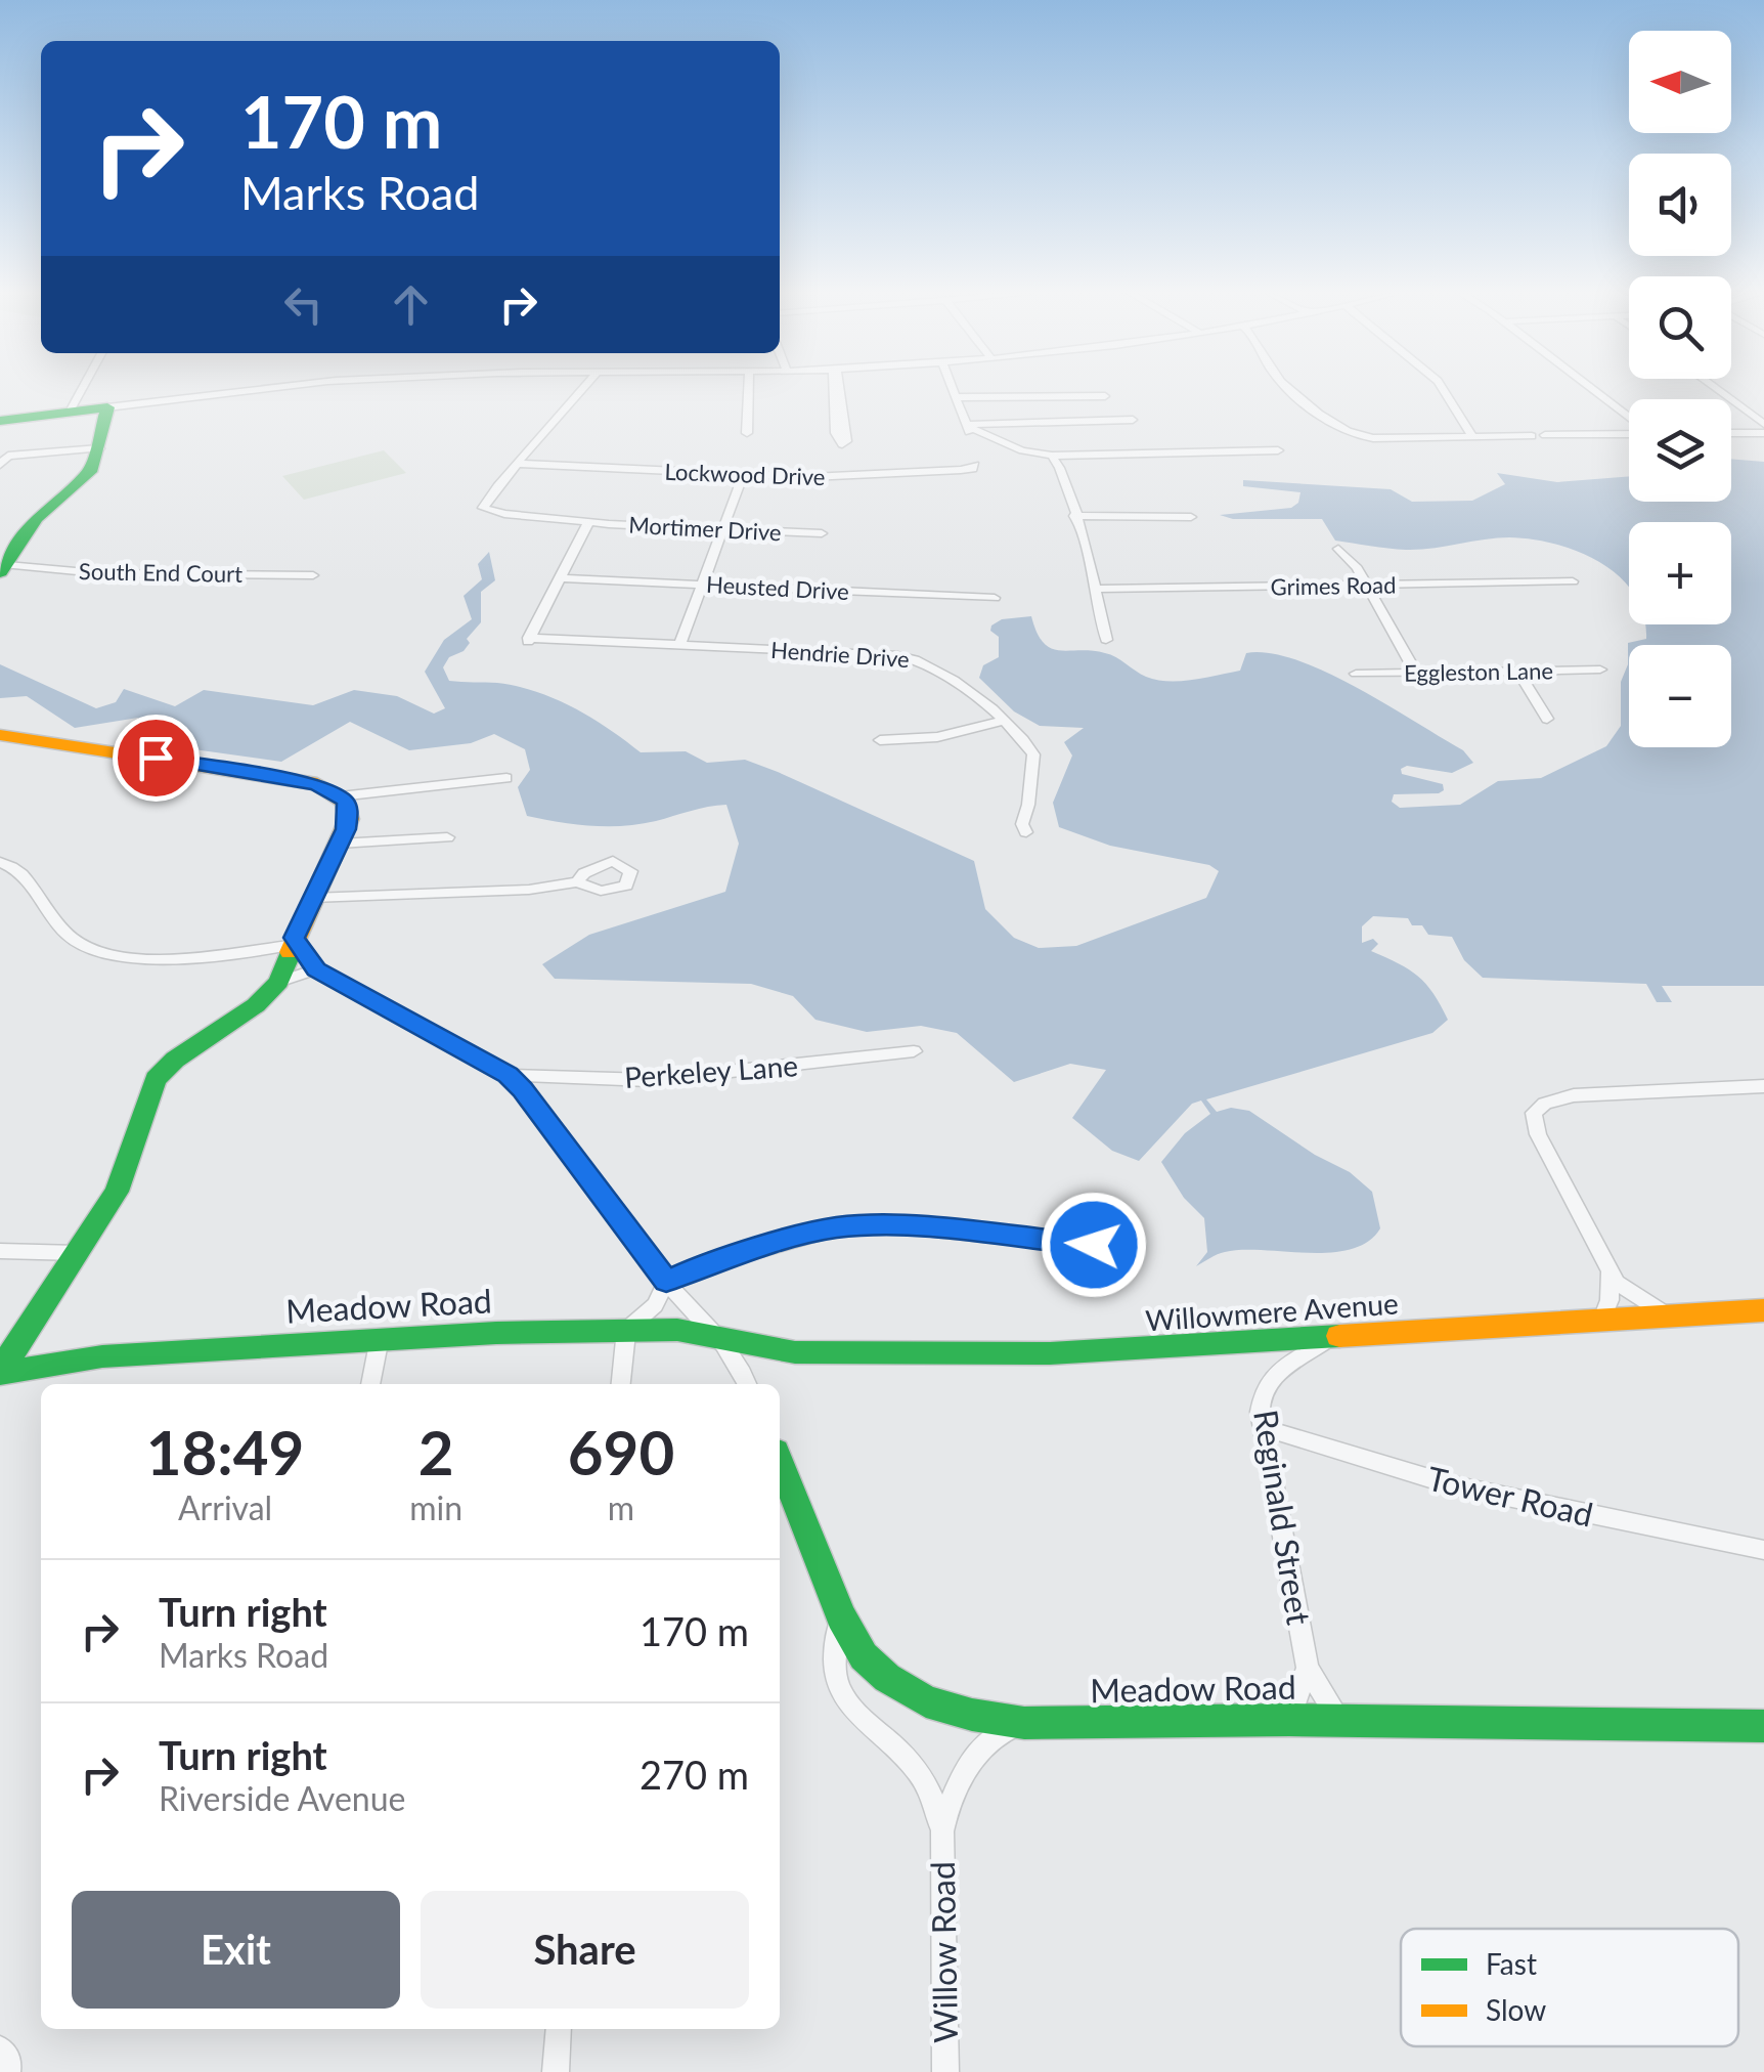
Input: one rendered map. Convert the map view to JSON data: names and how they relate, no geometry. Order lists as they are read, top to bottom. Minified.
{"streets":{"street":["Lockwood Drive","Mortimer Drive","South End Court","Grimes Road","Heusted Drive","Hendrie Drive","Eggleston Lane","Perkeley Lane","Meadow Road","Willowmere Avenue","Tower Road","Reginald Street","Willow Road"]},"crossings":[["Lockwood Drive","Mortimer Drive"],["Heusted Drive","Hendrie Drive"],["Meadow Road","Willowmere Avenue"],["Meadow Road","Reginald Street"],["Meadow Road","Willow Road"],["Willowmere Avenue","Reginald Street"],["Tower Road","Reginald Street"]],"legend":["Fast","Slow"],"north":"left","page":{"map_buttons":["+","−"],"turn":["170 m","Marks Road"],"eta":["18:49","Arrival","2","min","690","m"],"list":[{"name":"Turn right","note":"Marks Road","value":"170 m"},{"name":"Turn right","note":"Riverside Avenue","value":"270 m"}],"buttons":["Exit","Share"]}}
